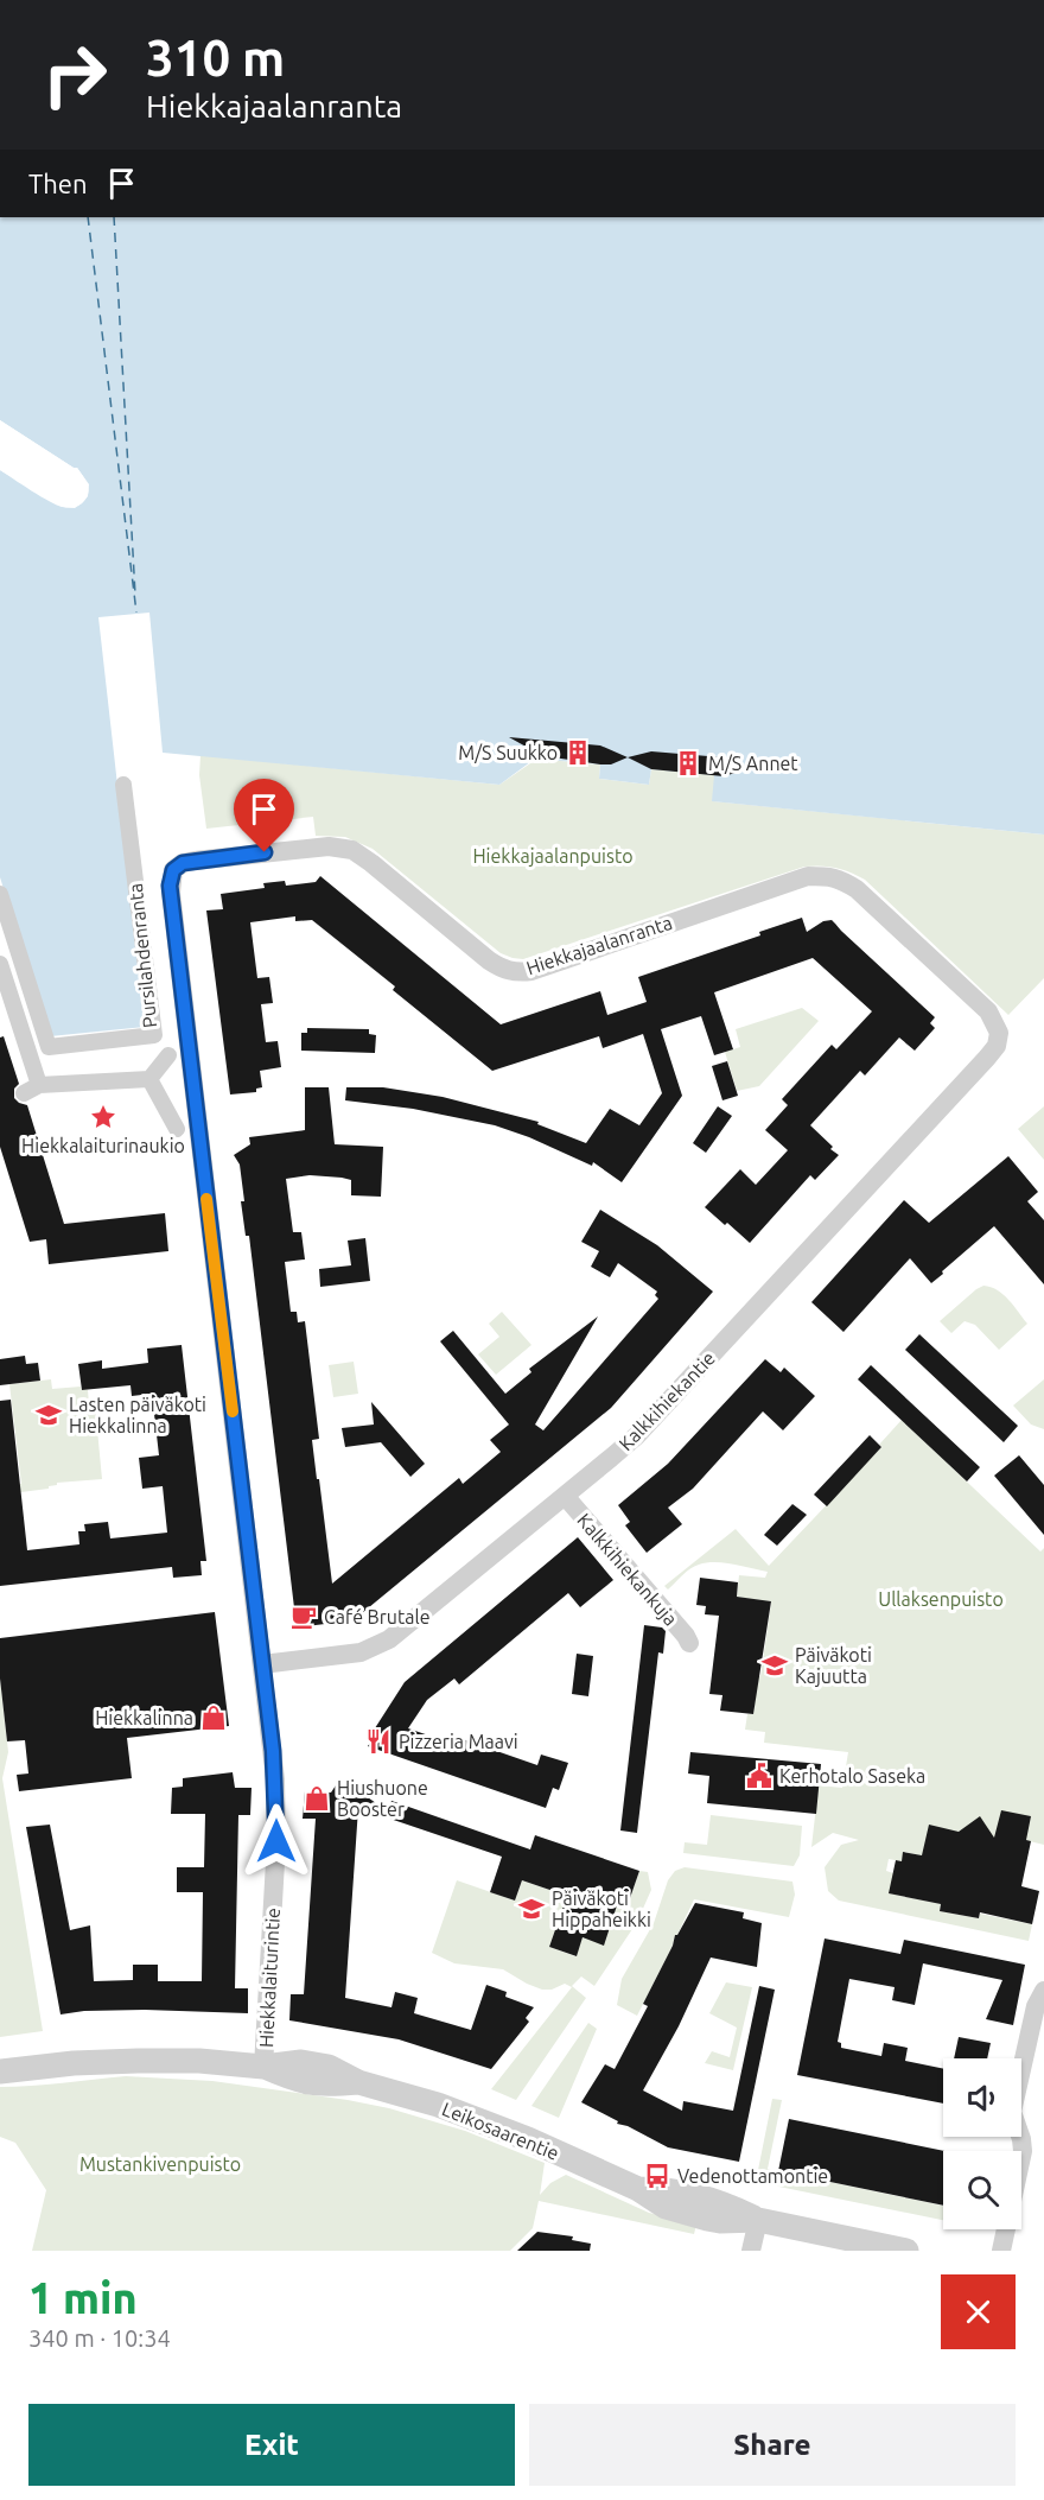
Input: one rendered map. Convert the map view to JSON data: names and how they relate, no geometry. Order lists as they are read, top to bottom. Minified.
{"streets":{"street":["Hiekkajaalanranta","Pursilahdenranta","Kalkkihiekantie","Kalkkihiekankuja","Hiekkalaiturintie","Leikosaarentie"]},"crossings":[["Hiekkajaalanranta","Kalkkihiekantie"],["Hiekkajaalanranta","Hiekkalaiturintie"],["Kalkkihiekantie","Kalkkihiekankuja"],["Kalkkihiekantie","Hiekkalaiturintie"],["Hiekkalaiturintie","Leikosaarentie"]],"parks":["Hiekkajaalanpuisto","Ullaksenpuisto","Mustankivenpuisto"],"places":{"building":["M/S Suukko","M/S Annet"],"place":["Hiekkalaiturinaukio"],"school or university":["Lasten päiväkoti Hiekkalinna","Päiväkoti Kajuutta","Päiväkoti Hippaheikki"],"cafe":["Café Brutale"],"shop":["Hiekkalinna","Hiushuone Booster"],"restaurant":["Pizzeria Maavi"],"public building":["Kerhotalo Saseka"],"bus stop":["Vedenottamontie"]},"page":{"turn":["310 m","Hiekkajaalanranta"],"then":"Then","heading":["1 min","340 m · 10:34"],"buttons":["Exit","Share"]}}
